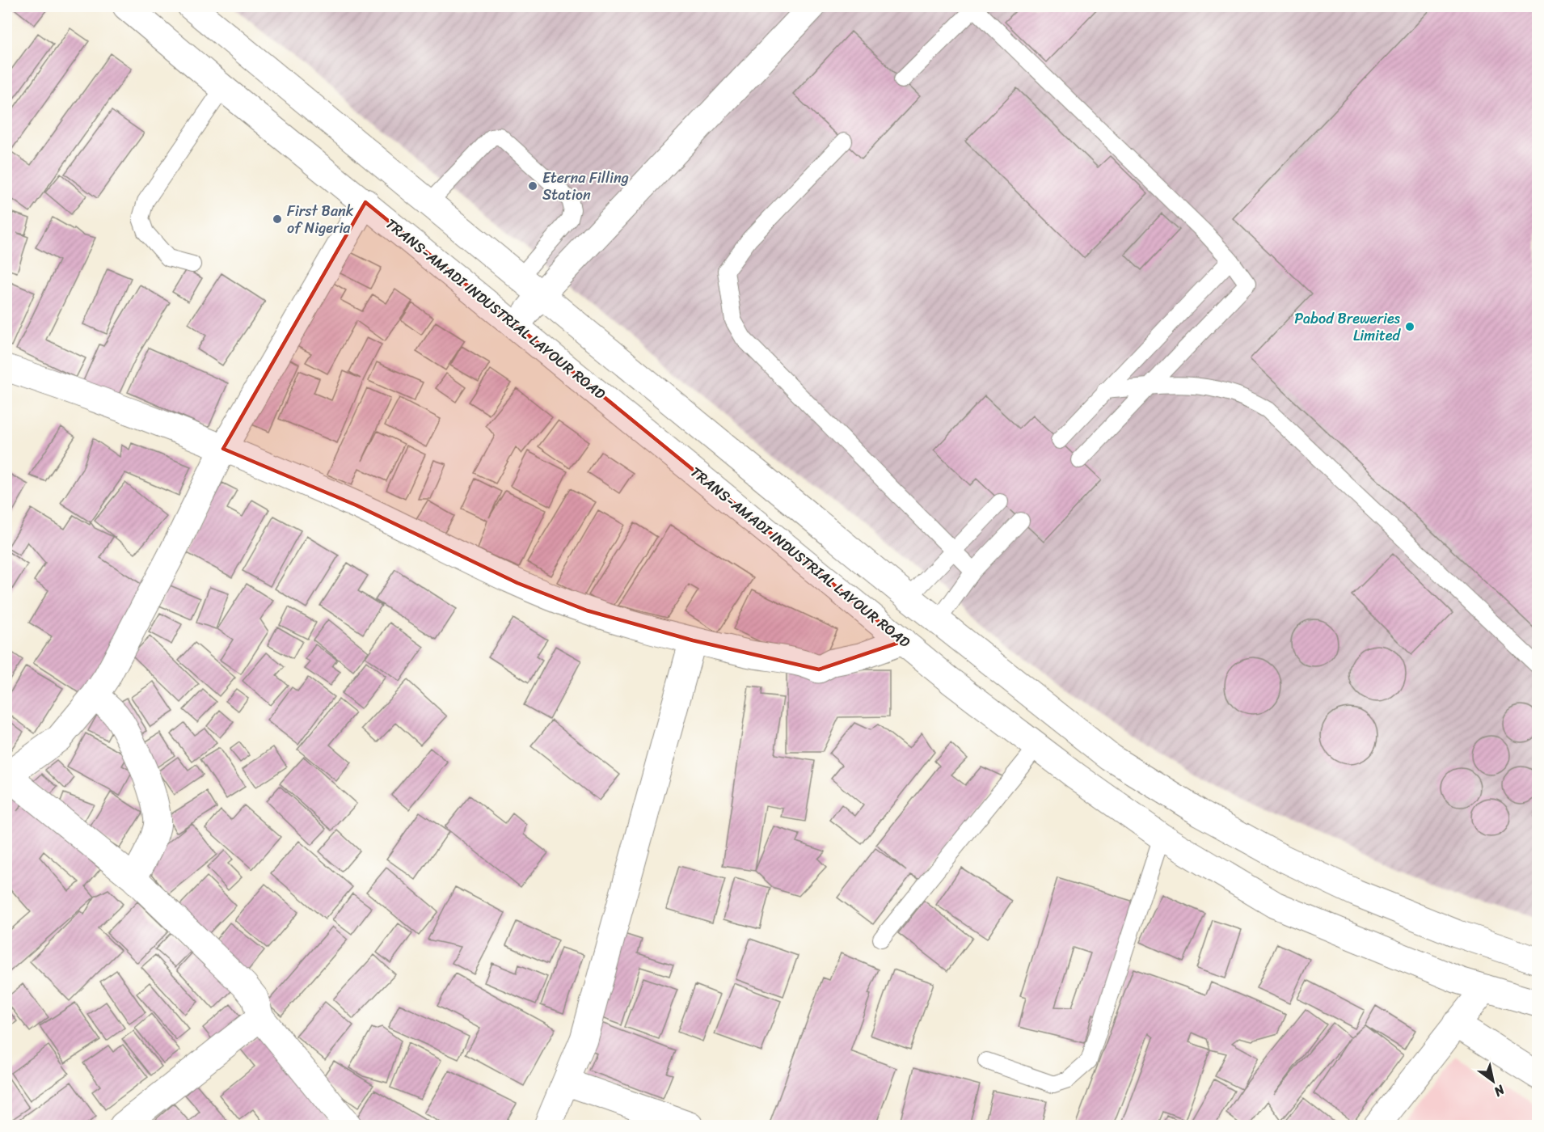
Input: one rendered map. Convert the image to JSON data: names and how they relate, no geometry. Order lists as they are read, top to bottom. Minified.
{"streets":{"street":["TRANS-AMADI INDUSTRIAL LAYOUR ROAD"]},"places":["Eterna Filling Station","First Bank of Nigeria","Pabod Breweries Limited"],"north":"bottom right"}
